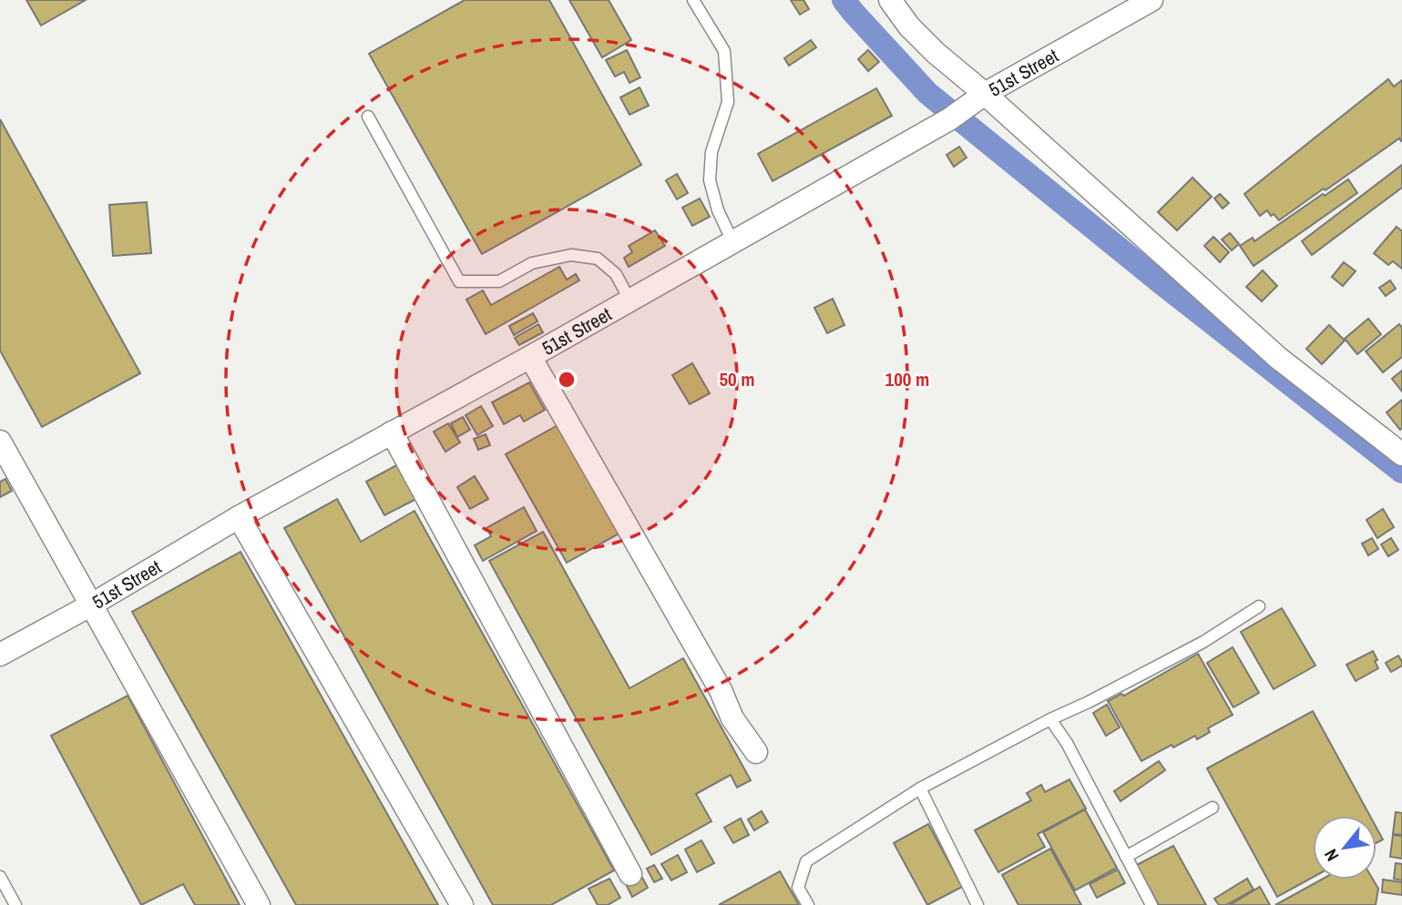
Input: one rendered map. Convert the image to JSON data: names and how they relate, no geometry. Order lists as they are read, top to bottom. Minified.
{"streets":{"street":["51st Street"]},"north":"bottom left","rings":["50 m","100 m"]}
